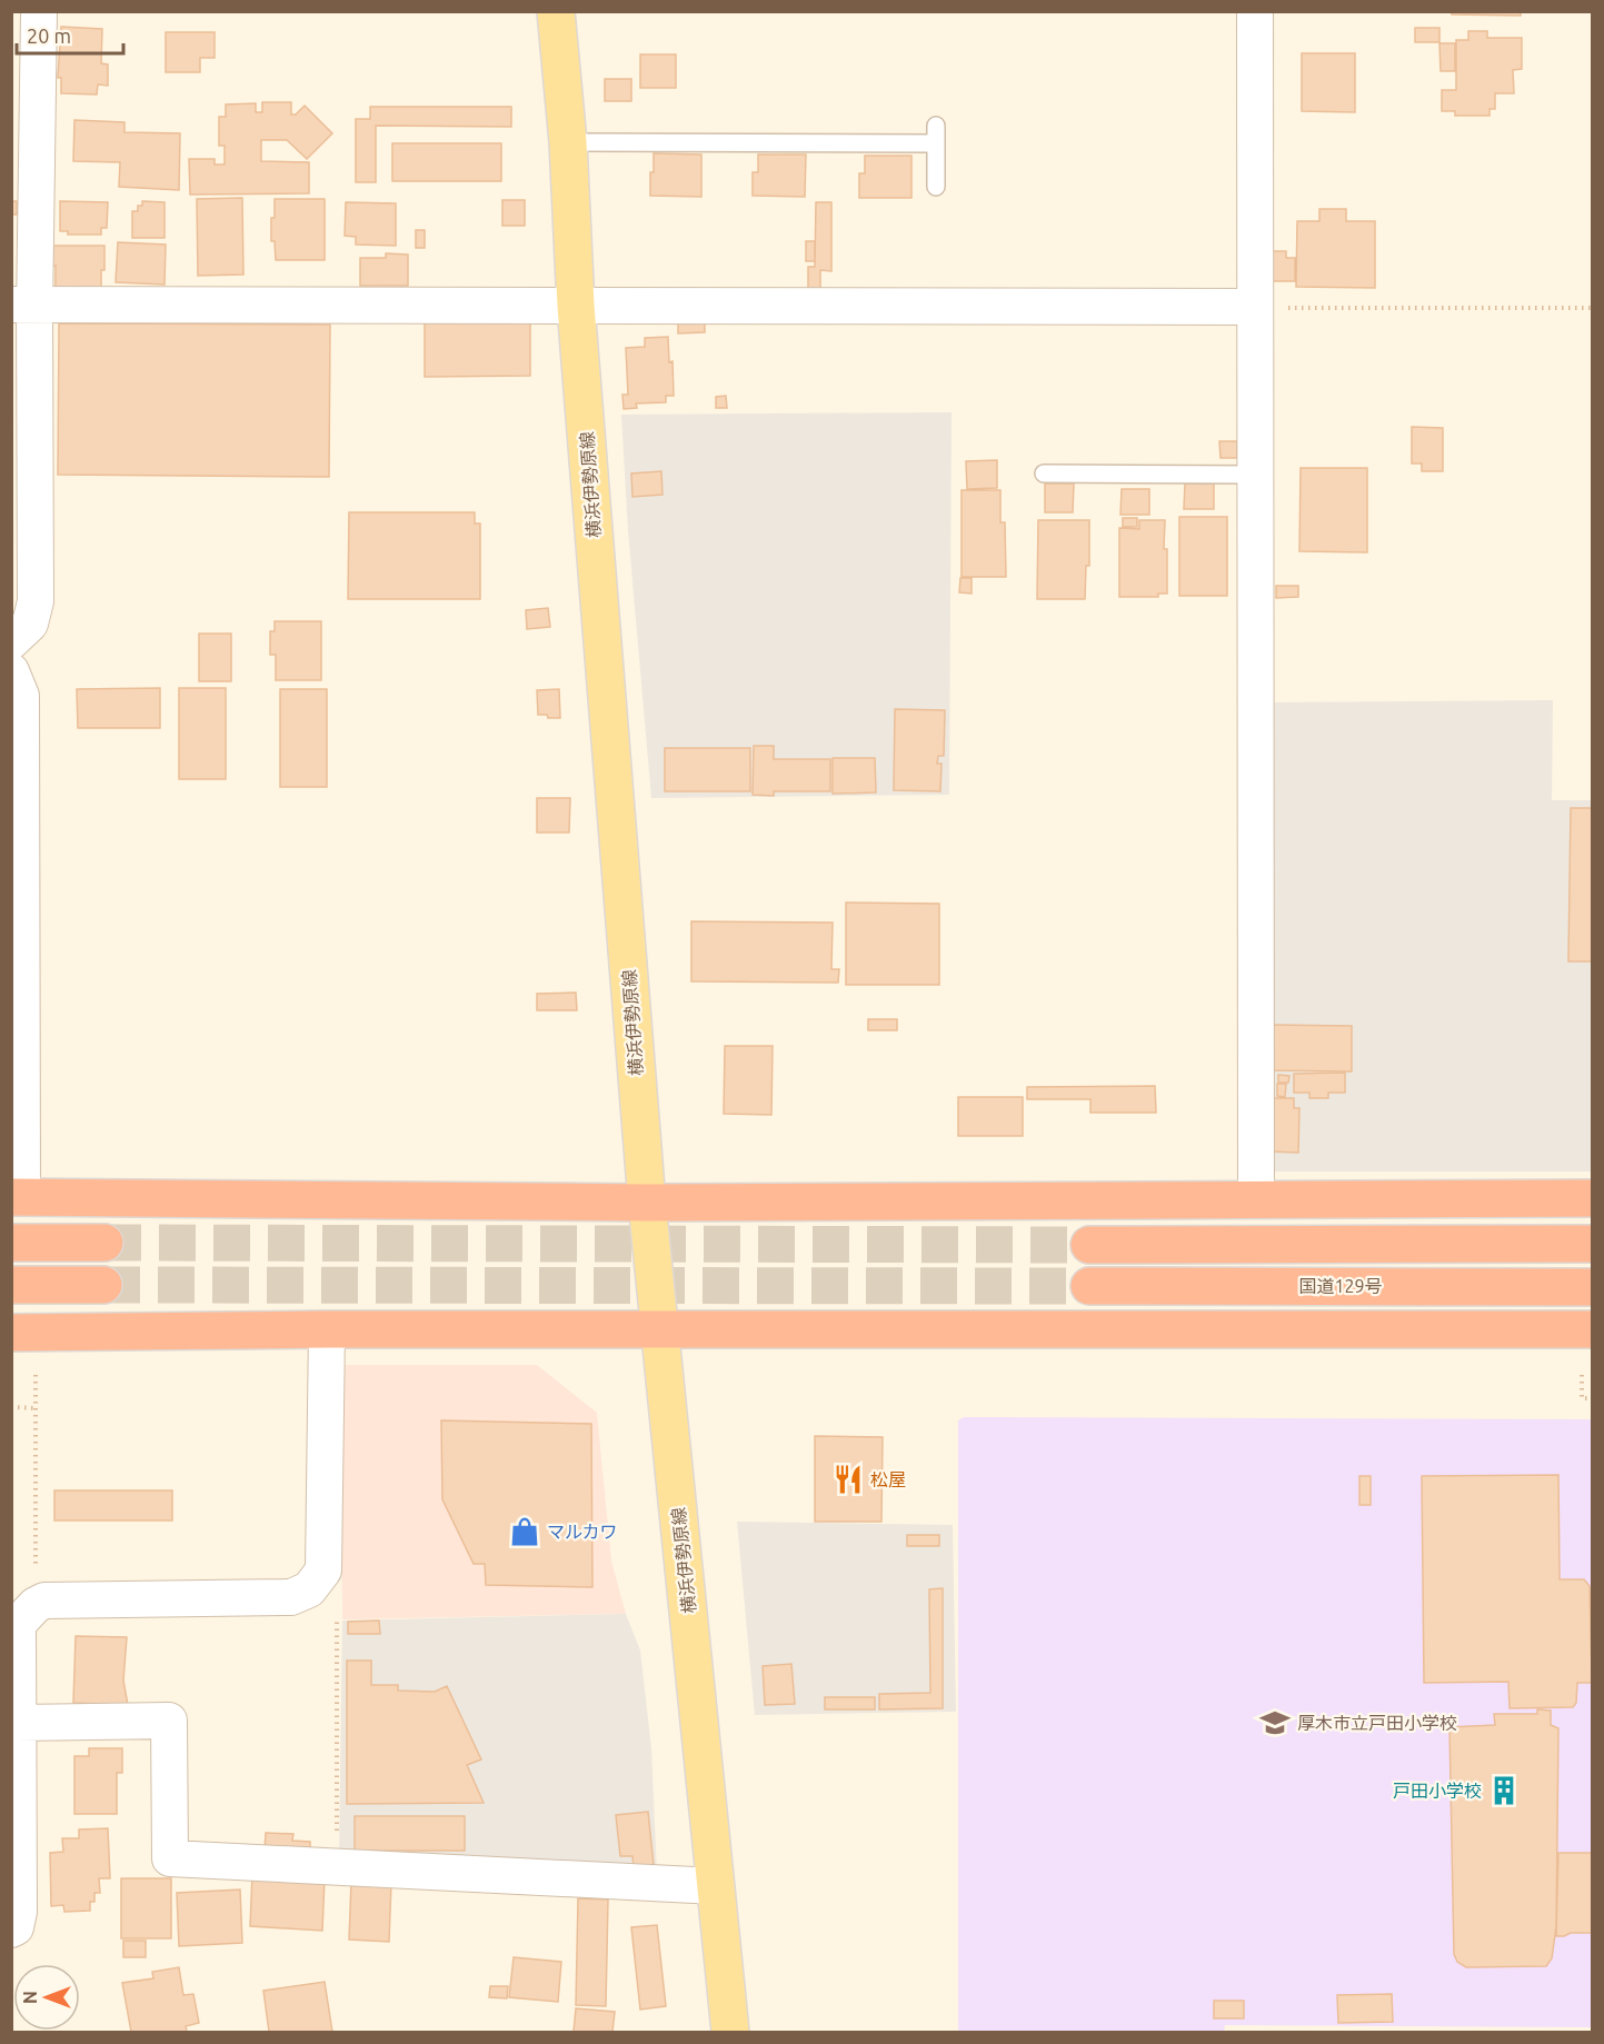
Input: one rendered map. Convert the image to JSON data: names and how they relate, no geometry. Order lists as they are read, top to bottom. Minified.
{"streets":{"highway":["国道129号"],"main road":["横浜伊勢原線"]},"places":{"restaurant":["松屋"],"shop":["マルカワ"],"school or university":["厚木市立戸田小学校"],"building":["戸田小学校"]},"scale_bar":"20 m","north":"left"}
